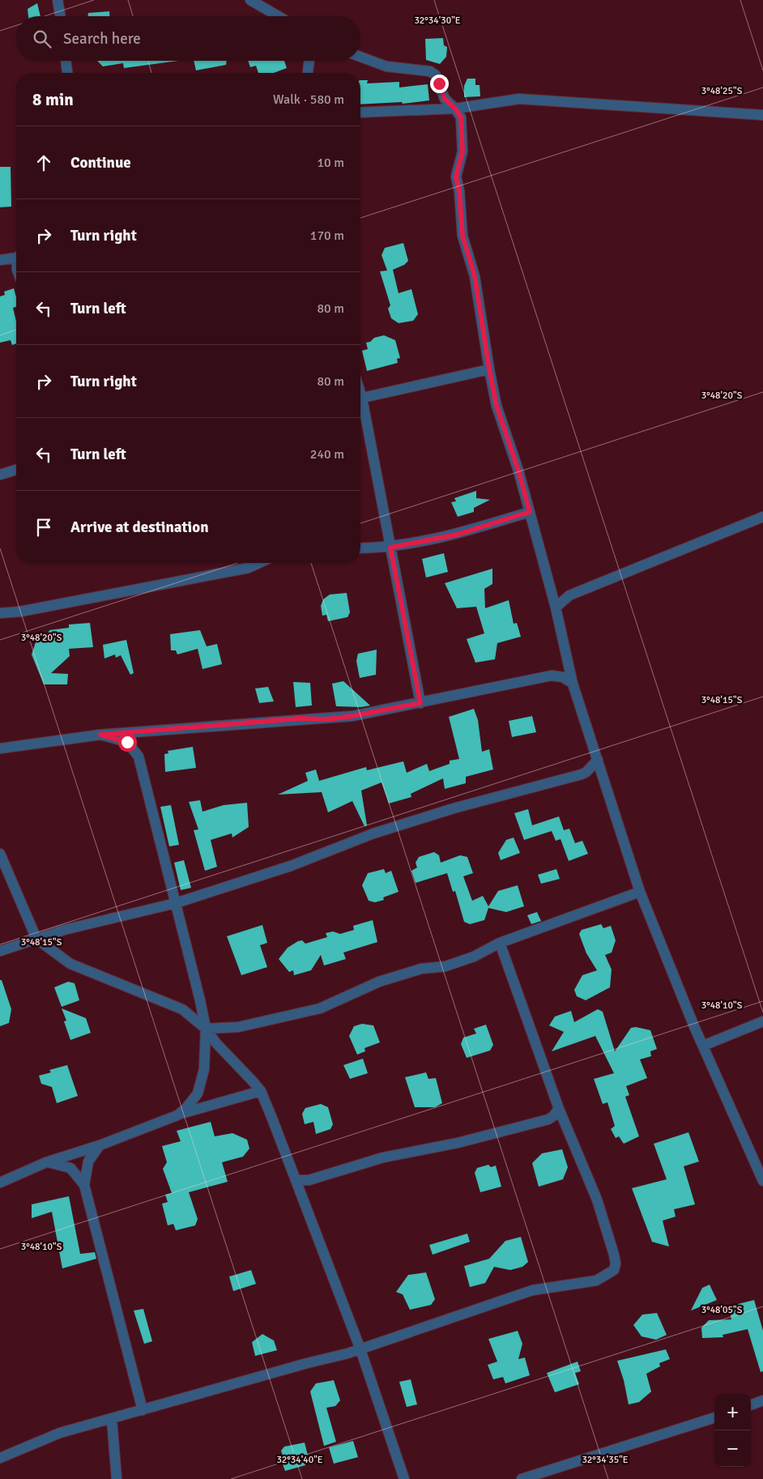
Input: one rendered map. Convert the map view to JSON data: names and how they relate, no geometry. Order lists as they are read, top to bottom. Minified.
{"page":{"search":"Search here","heading":["8 min","Walk · 580 m"],"list":[["Continue","10 m"],["Turn right","170 m"],["Turn left","80 m"],["Turn right","80 m"],["Turn left","240 m"],"Arrive at destination"],"map_buttons":["+","−"]},"coordinates":["32°34'30\"E","3°48'25\"S","3°48'20\"S","3°48'15\"S","3°48'10\"S","3°48'05\"S","32°34'40\"E","32°34'35\"E"]}
